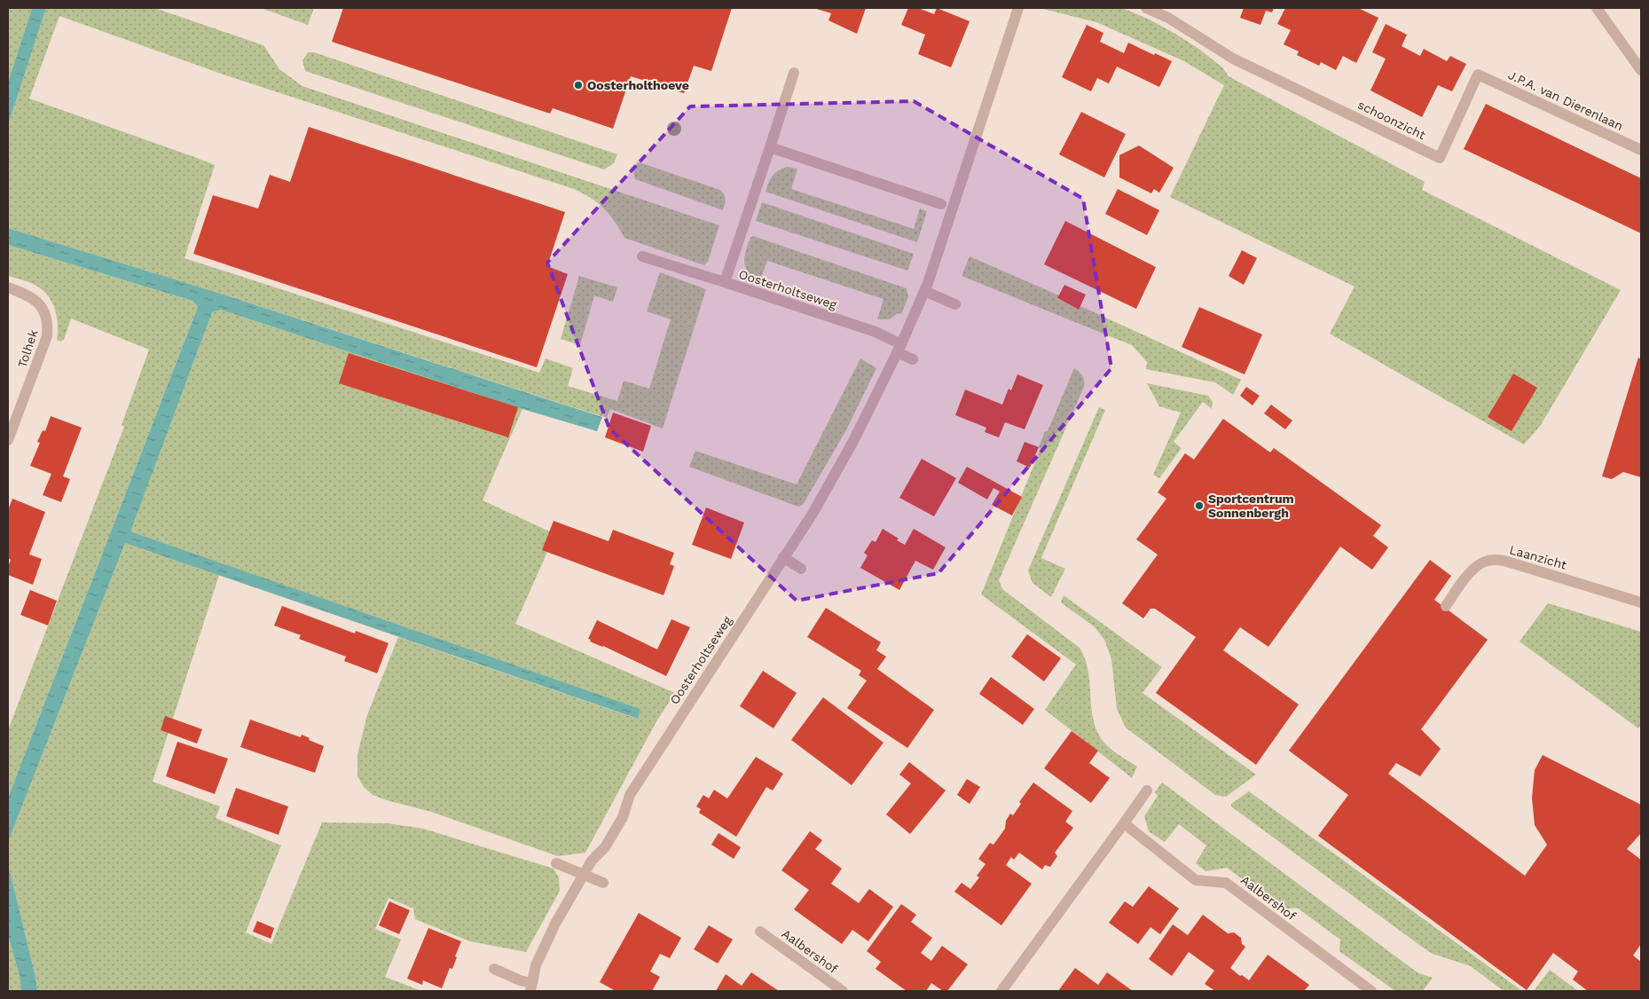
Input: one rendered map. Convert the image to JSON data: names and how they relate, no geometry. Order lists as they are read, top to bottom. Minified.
{"streets":{"street":["J.P.A. van Dierenlaan","schoonzicht","Oosterholtseweg","Tolhek","Laanzicht","Aalbershof"]},"crossings":[["J.P.A. van Dierenlaan","schoonzicht"]],"places":["Oosterholthoeve","Sportcentrum Sonnenbergh"]}
